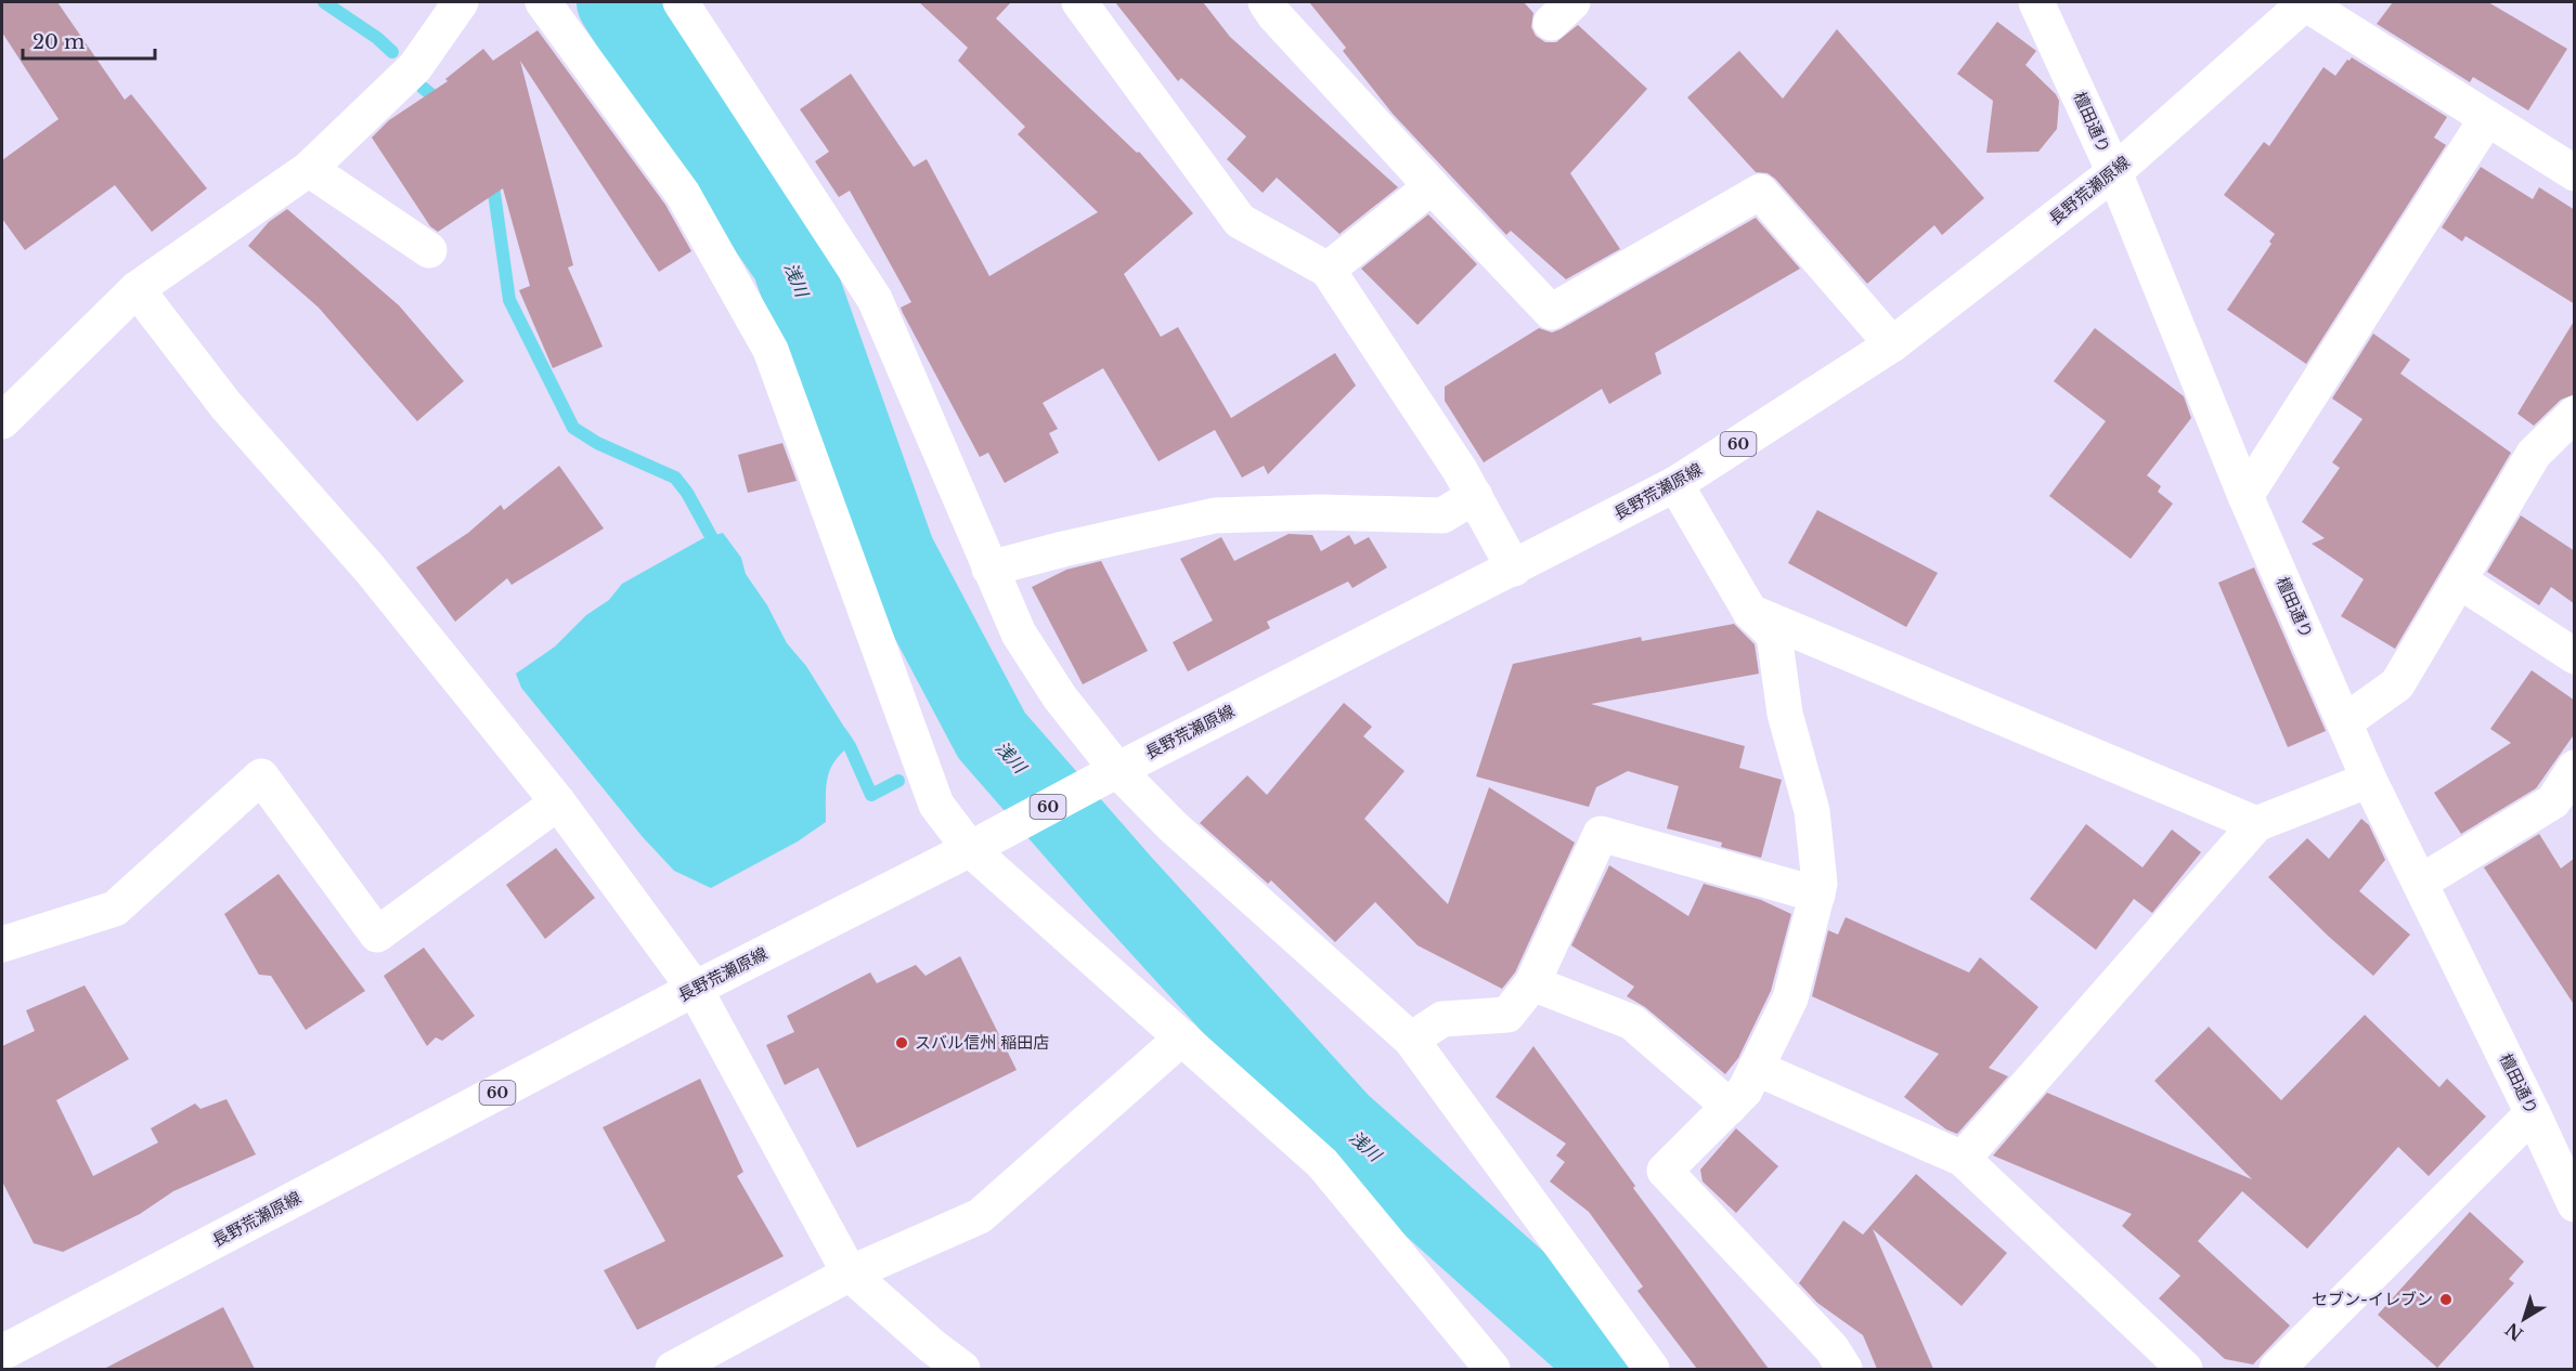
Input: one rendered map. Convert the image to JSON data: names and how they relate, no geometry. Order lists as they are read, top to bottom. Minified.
{"streets":{"street":["檀田通り","長野荒瀬原線","60"]},"crossings":[["檀田通り","長野荒瀬原線"]],"water":["浅川"],"places":["スバル信州 稲田店","セブン-イレブン"],"scale_bar":"20 m","north":"bottom left"}
